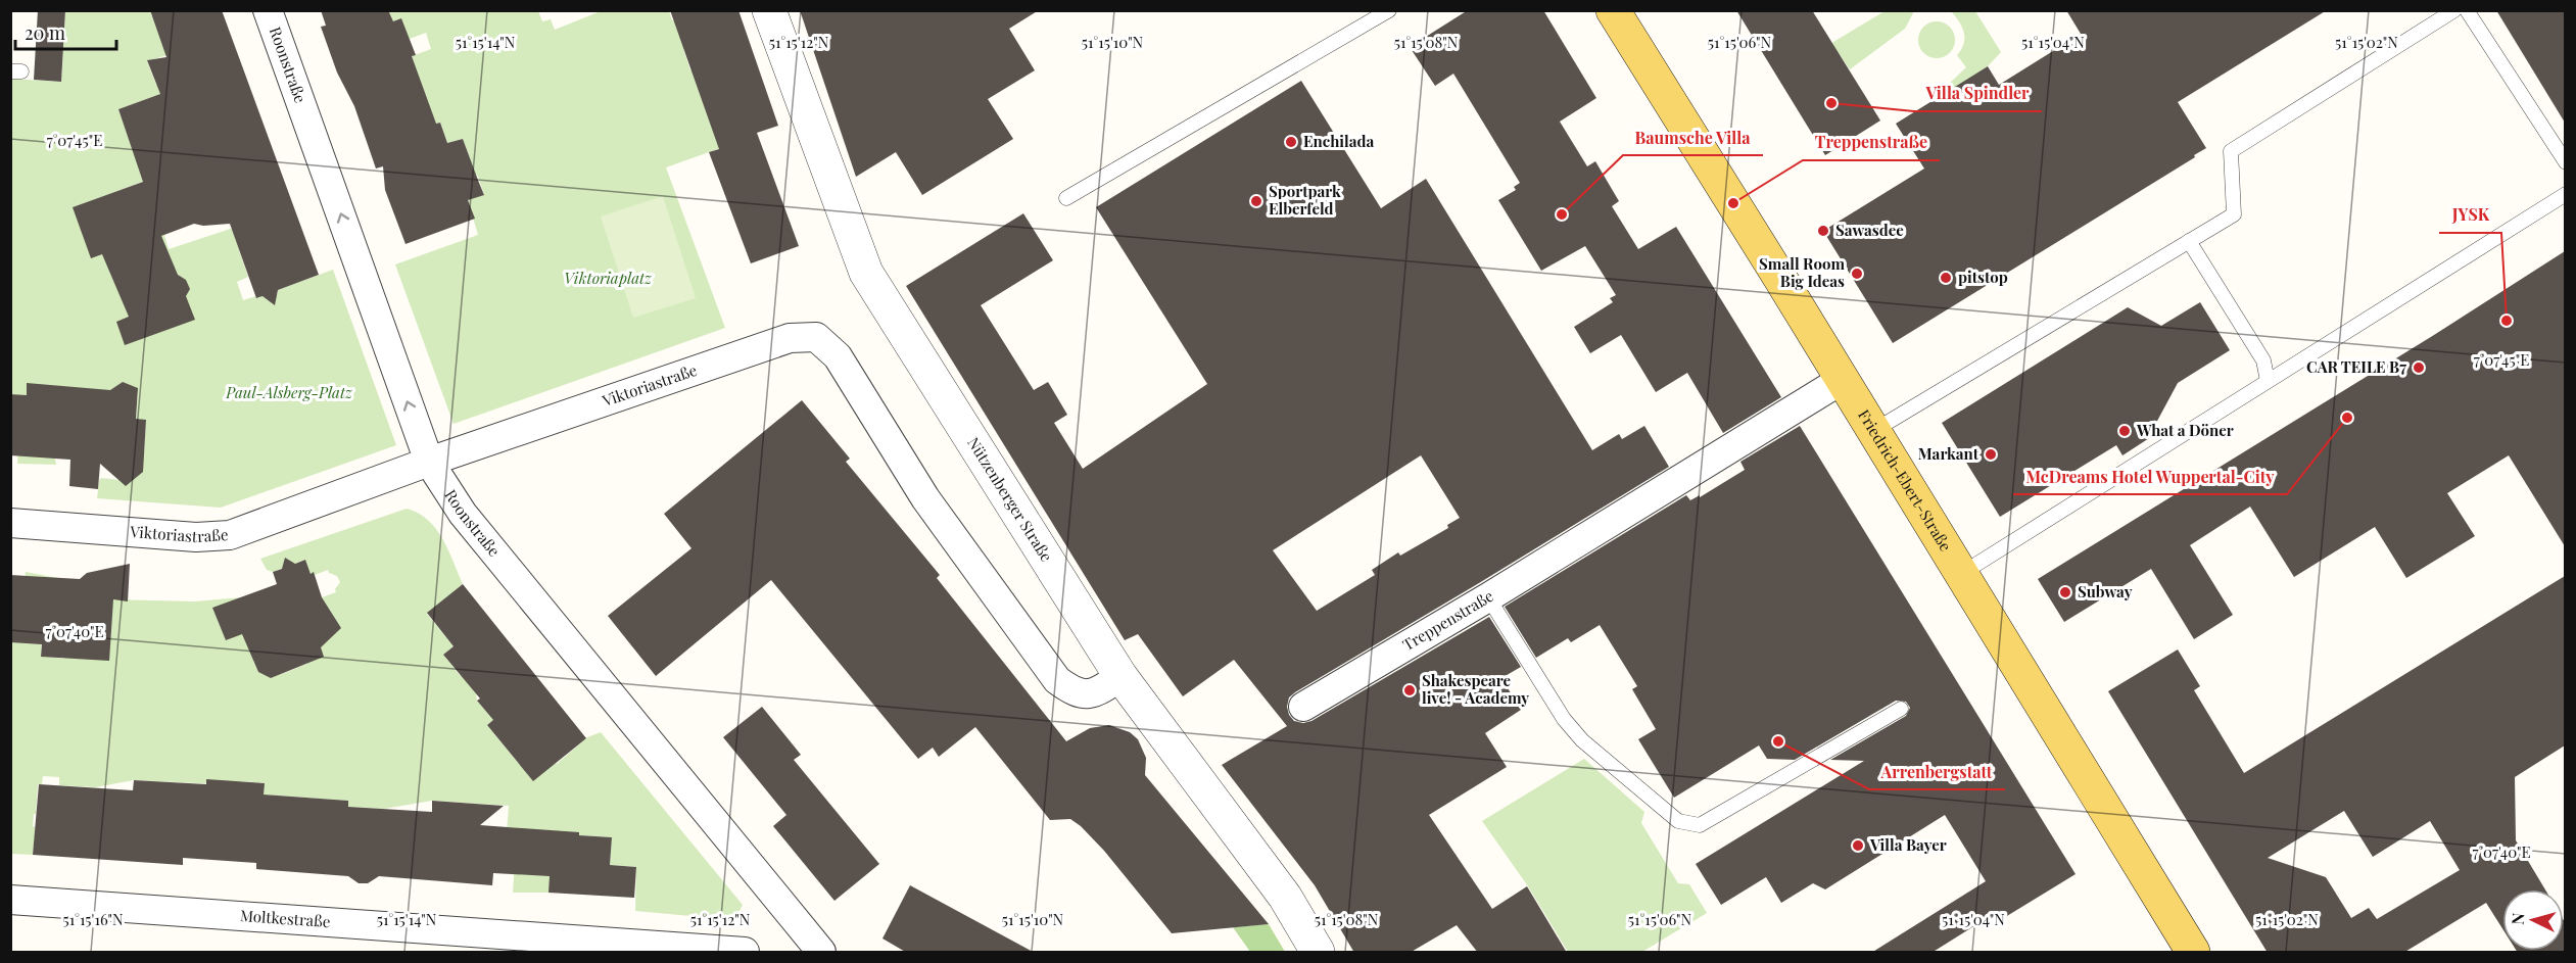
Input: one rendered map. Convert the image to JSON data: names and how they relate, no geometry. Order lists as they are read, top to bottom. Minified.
{"streets":{"main road":["Friedrich-Ebert-Straße"],"street":["Roonstraße","Viktoriastraße","Nützenberger Straße","Treppenstraße","Moltkestraße"]},"crossings":[["Roonstraße","Viktoriastraße"],["Viktoriastraße","Nützenberger Straße"],["Friedrich-Ebert-Straße","Treppenstraße"]],"one_way":["Roonstraße"],"parks":["Viktoriaplatz","Paul-Alsberg-Platz"],"places":["Villa Spindler","Enchilada","Sportpark Elberfeld","Treppenstraße","Baumsche Villa","Sawasdee","Small Room Big Ideas","pitstop","JYSK","CAR TEILE B7","McDreams Hotel Wuppertal-City","What a Döner","Markant","Subway","Shakespeare live! - Academy","Arrenbergstatt","Villa Bayer"],"scale_bar":"20 m","north":"left","coordinates":["51°15'14\"N","51°15'12\"N","51°15'10\"N","51°15'08\"N","51°15'06\"N","51°15'04\"N","51°15'02\"N","7°07'45\"E","7°07'40\"E","51°15'16\"N"]}
